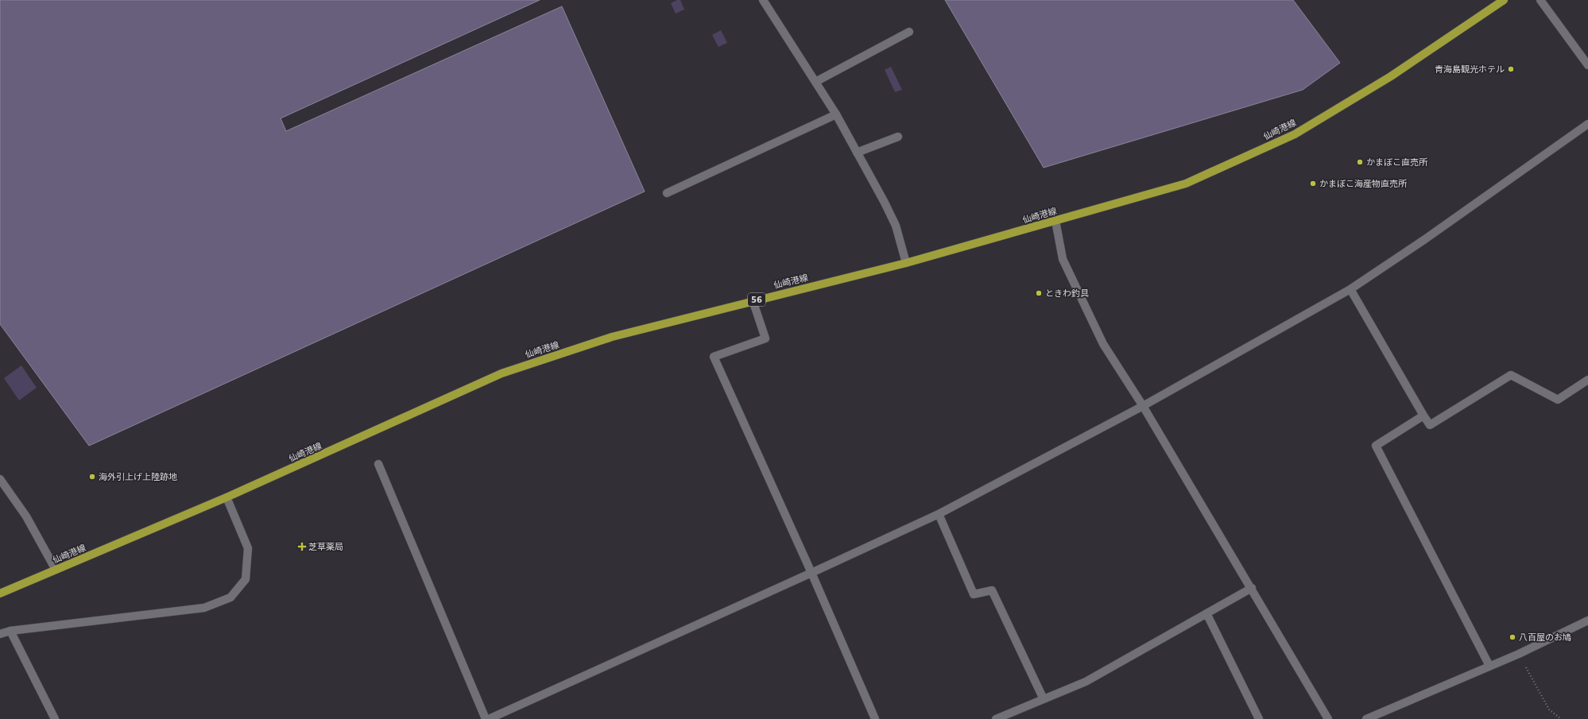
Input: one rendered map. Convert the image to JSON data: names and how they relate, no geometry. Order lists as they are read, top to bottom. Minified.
{"streets":{"main road":["仙崎港線","56"]},"places":{"other":["青海島観光ホテル","かまぼこ直売所","かまぼこ海産物直売所","ときわ釣具","海外引上げ上陸跡地","八百屋のお鳩"],"health":["芝草薬局"]}}
